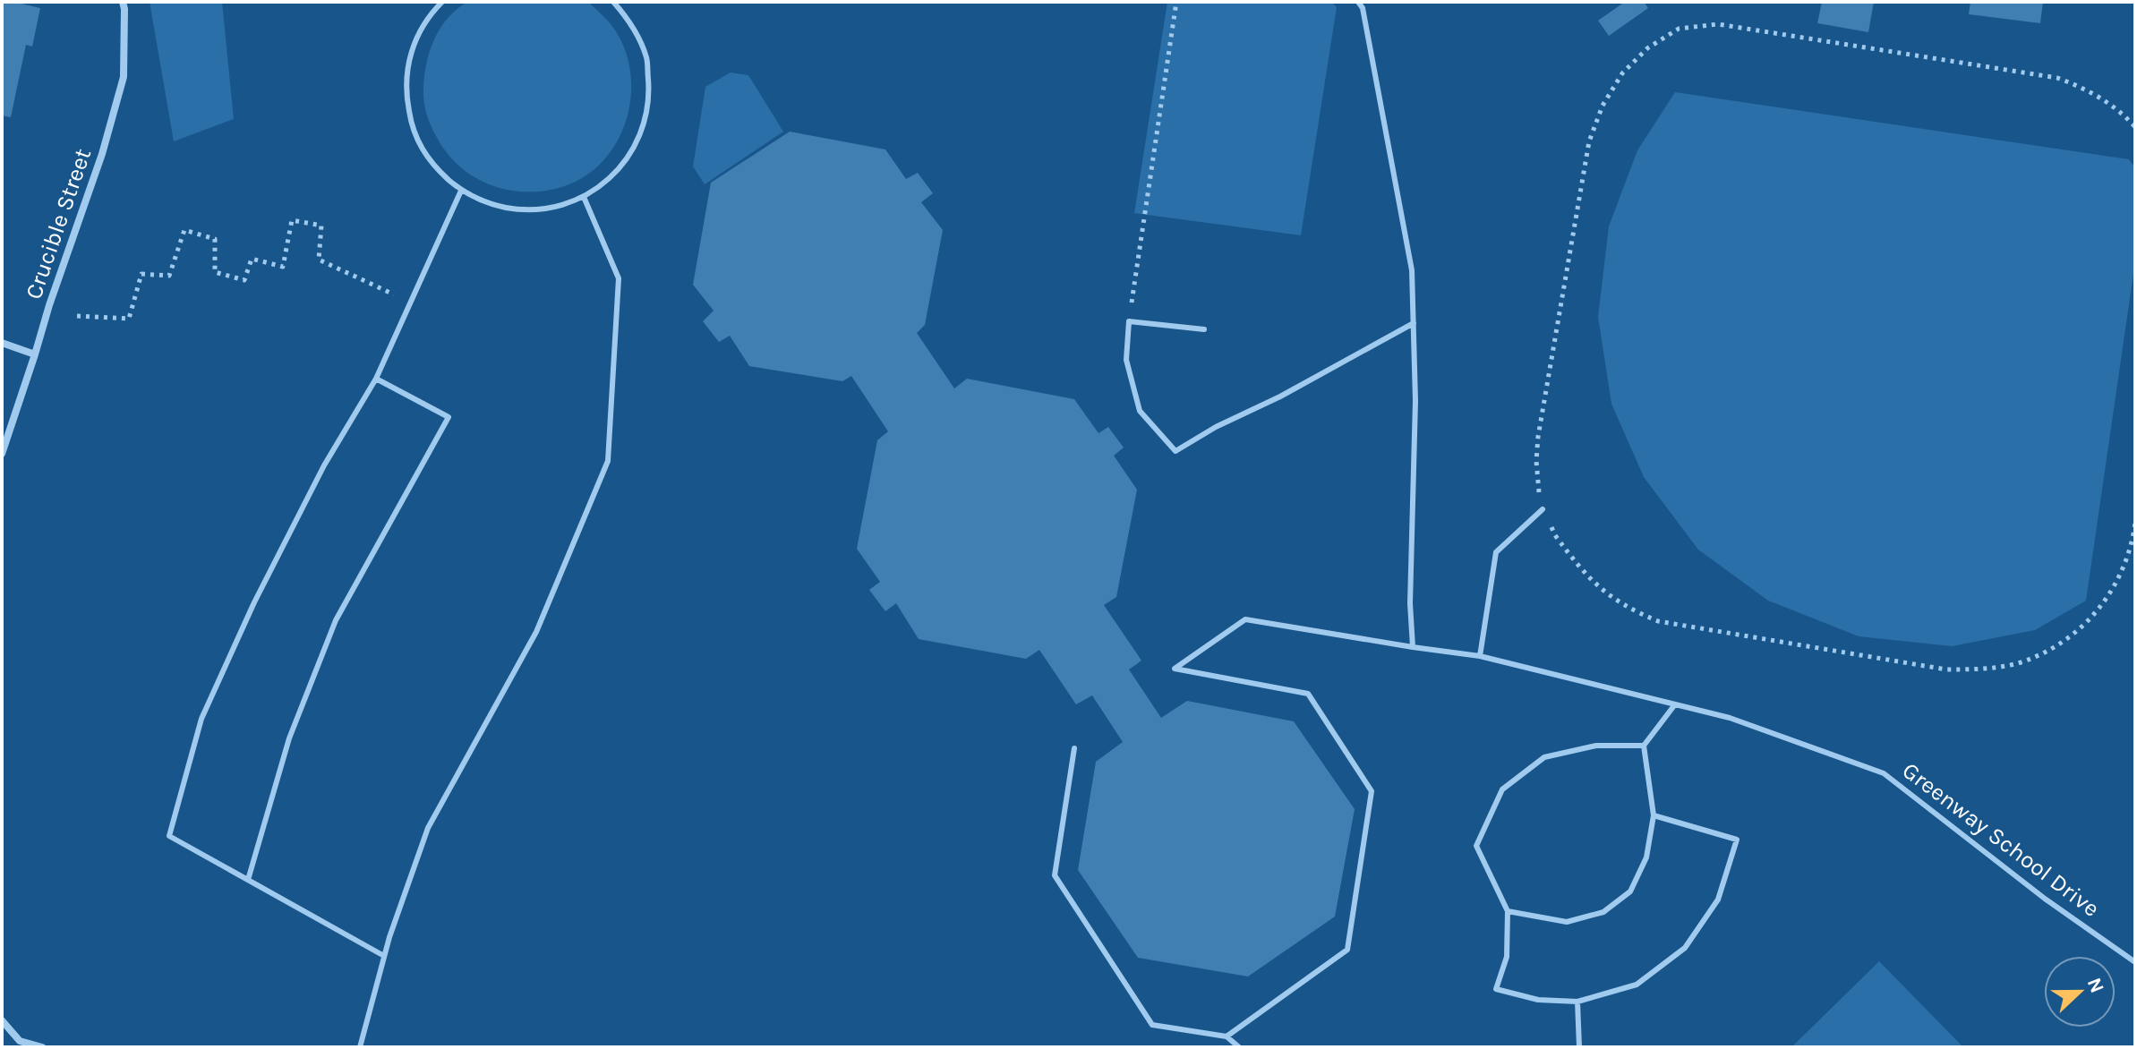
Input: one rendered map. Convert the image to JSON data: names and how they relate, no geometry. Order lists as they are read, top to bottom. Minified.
{"streets":{"street":["Crucible Street"],"lane":["Greenway School Drive"]},"north":"right"}
